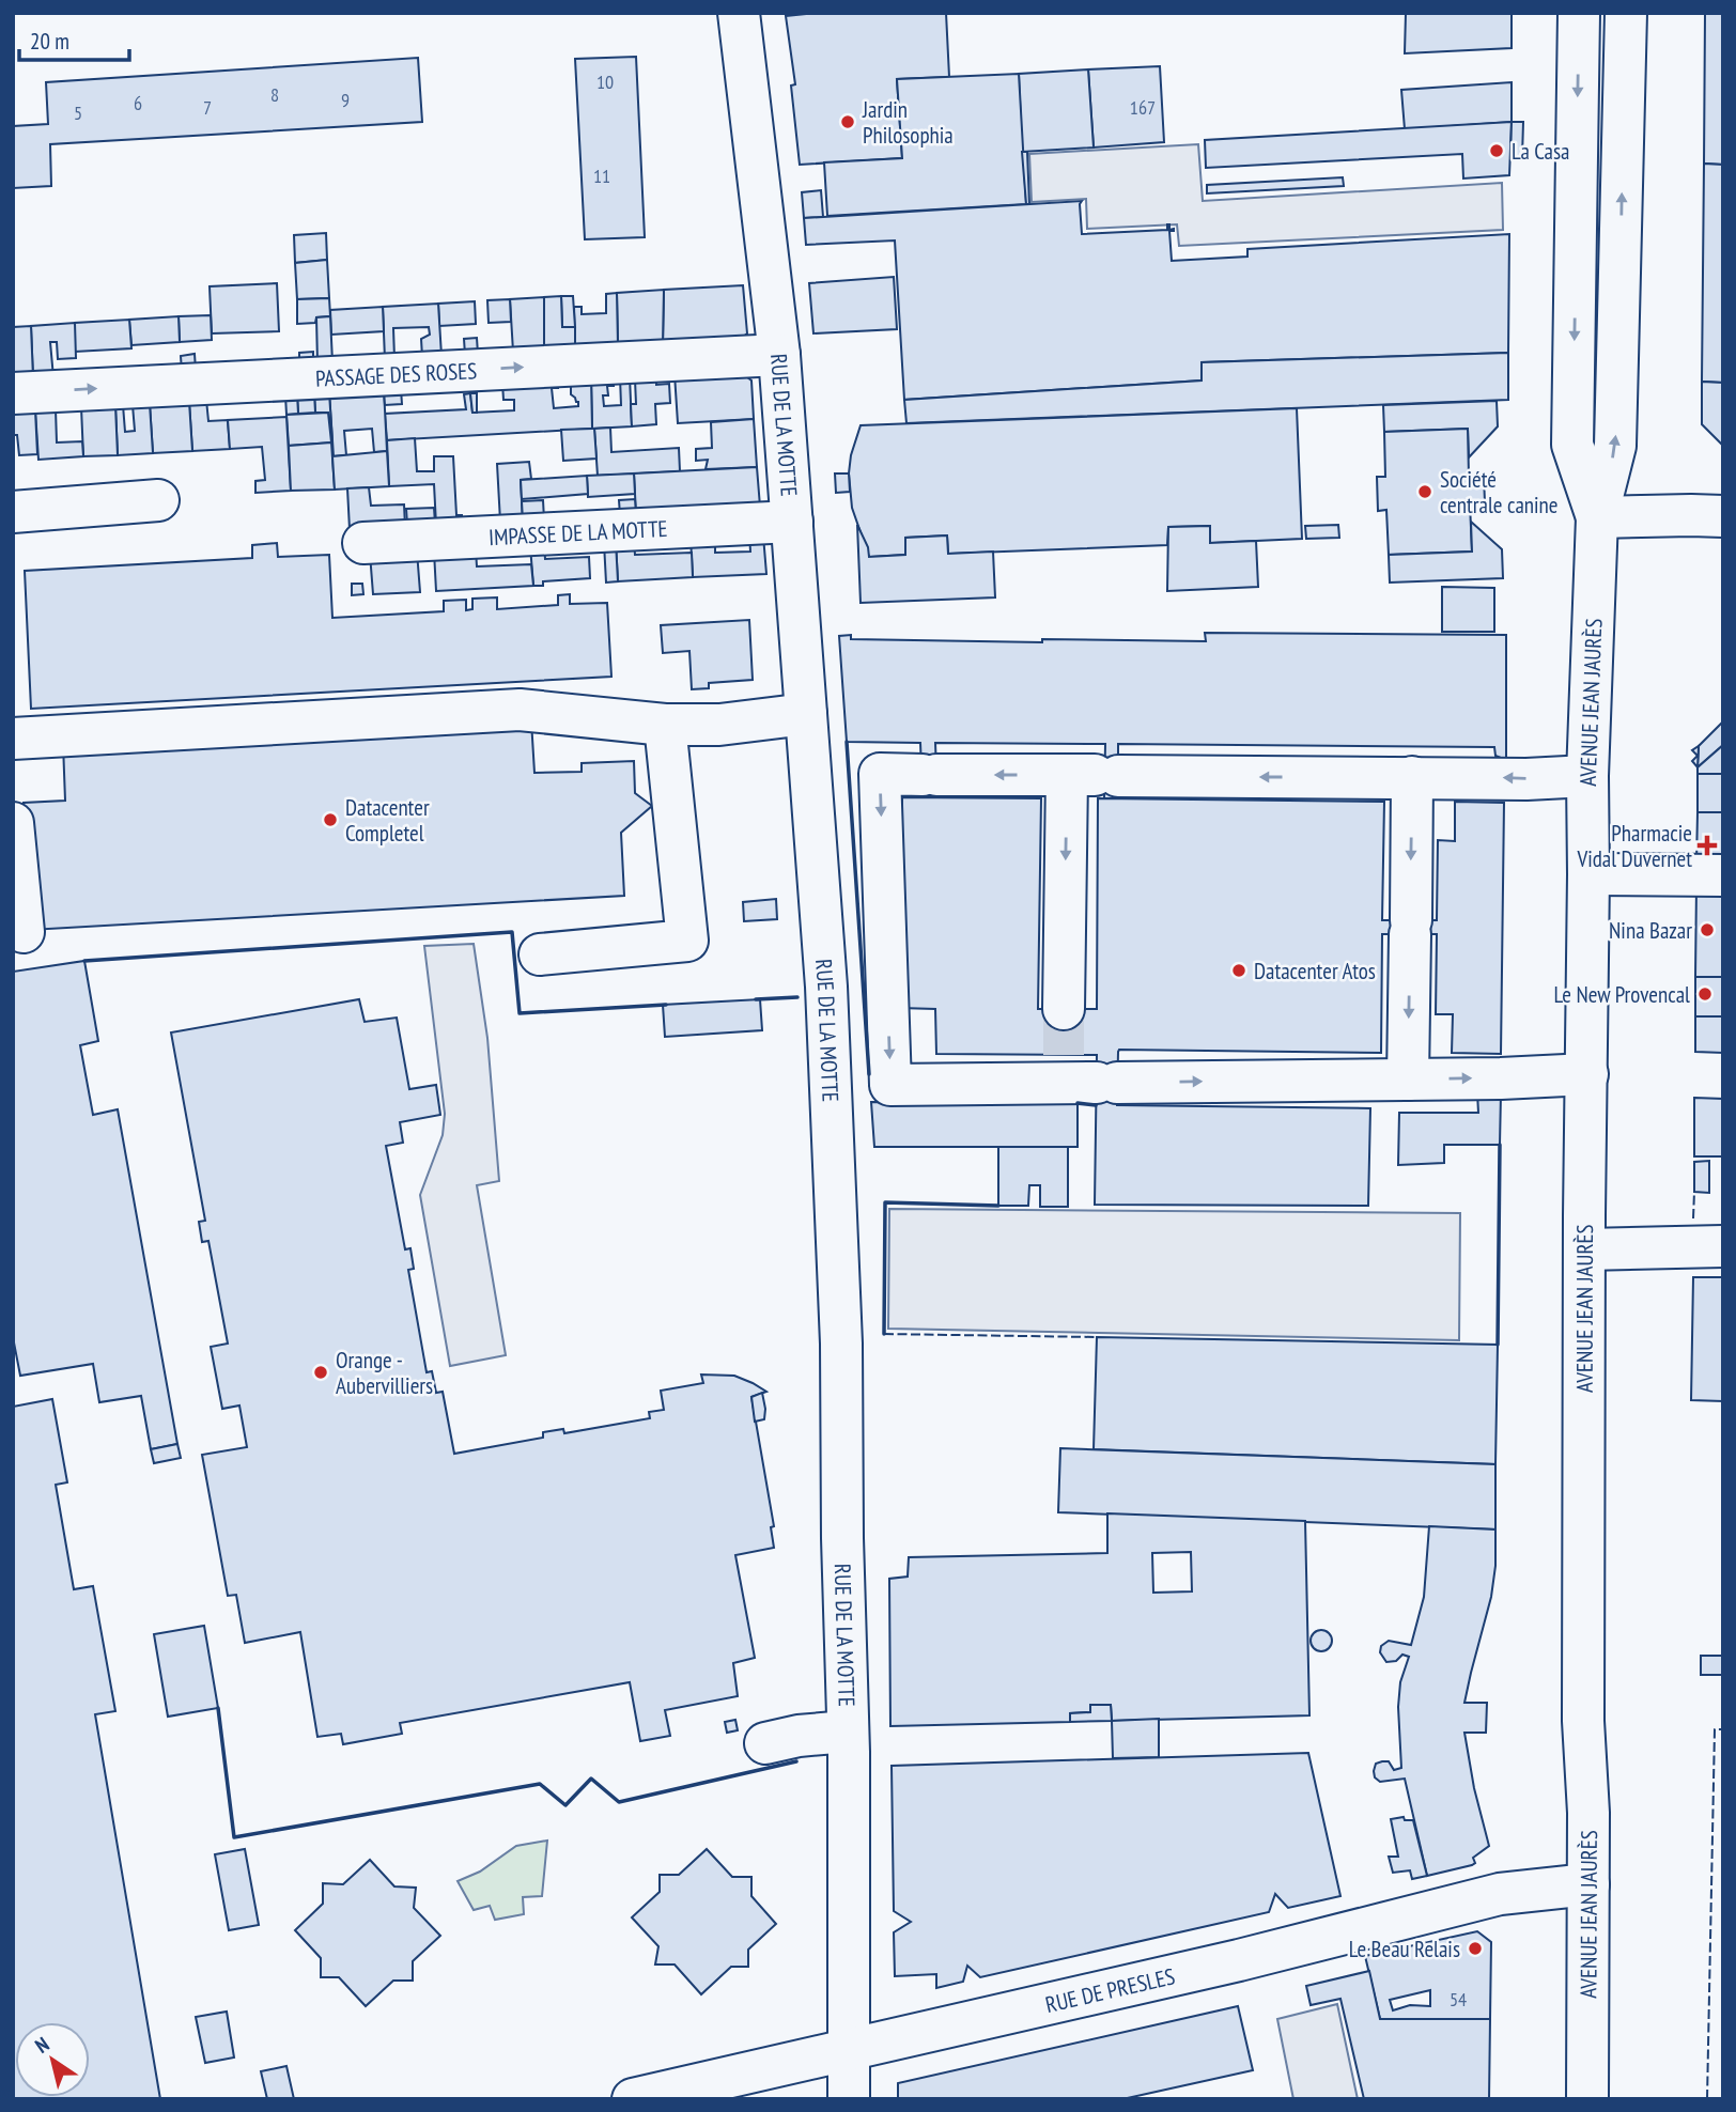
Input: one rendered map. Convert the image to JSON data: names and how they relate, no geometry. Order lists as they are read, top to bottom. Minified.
{"streets":{"street":["PASSAGE DES ROSES","RUE DE LA MOTTE","IMPASSE DE LA MOTTE","AVENUE JEAN JAURÈS","RUE DE PRESLES"]},"crossings":[["PASSAGE DES ROSES","RUE DE LA MOTTE"],["RUE DE LA MOTTE","IMPASSE DE LA MOTTE"],["RUE DE LA MOTTE","RUE DE PRESLES"],["AVENUE JEAN JAURÈS","RUE DE PRESLES"]],"places":{"other":["Jardin Philosophia","La Casa","Société centrale canine","Datacenter Completel","Nina Bazar","Datacenter Atos","Le New Provencal","Orange - Aubervilliers","Le Beau Relais"],"health":["Pharmacie Vidal Duvernet"]},"house_numbers":["10","8","9","6","7","167","5","11","54"],"scale_bar":"20 m","north":"top left"}
